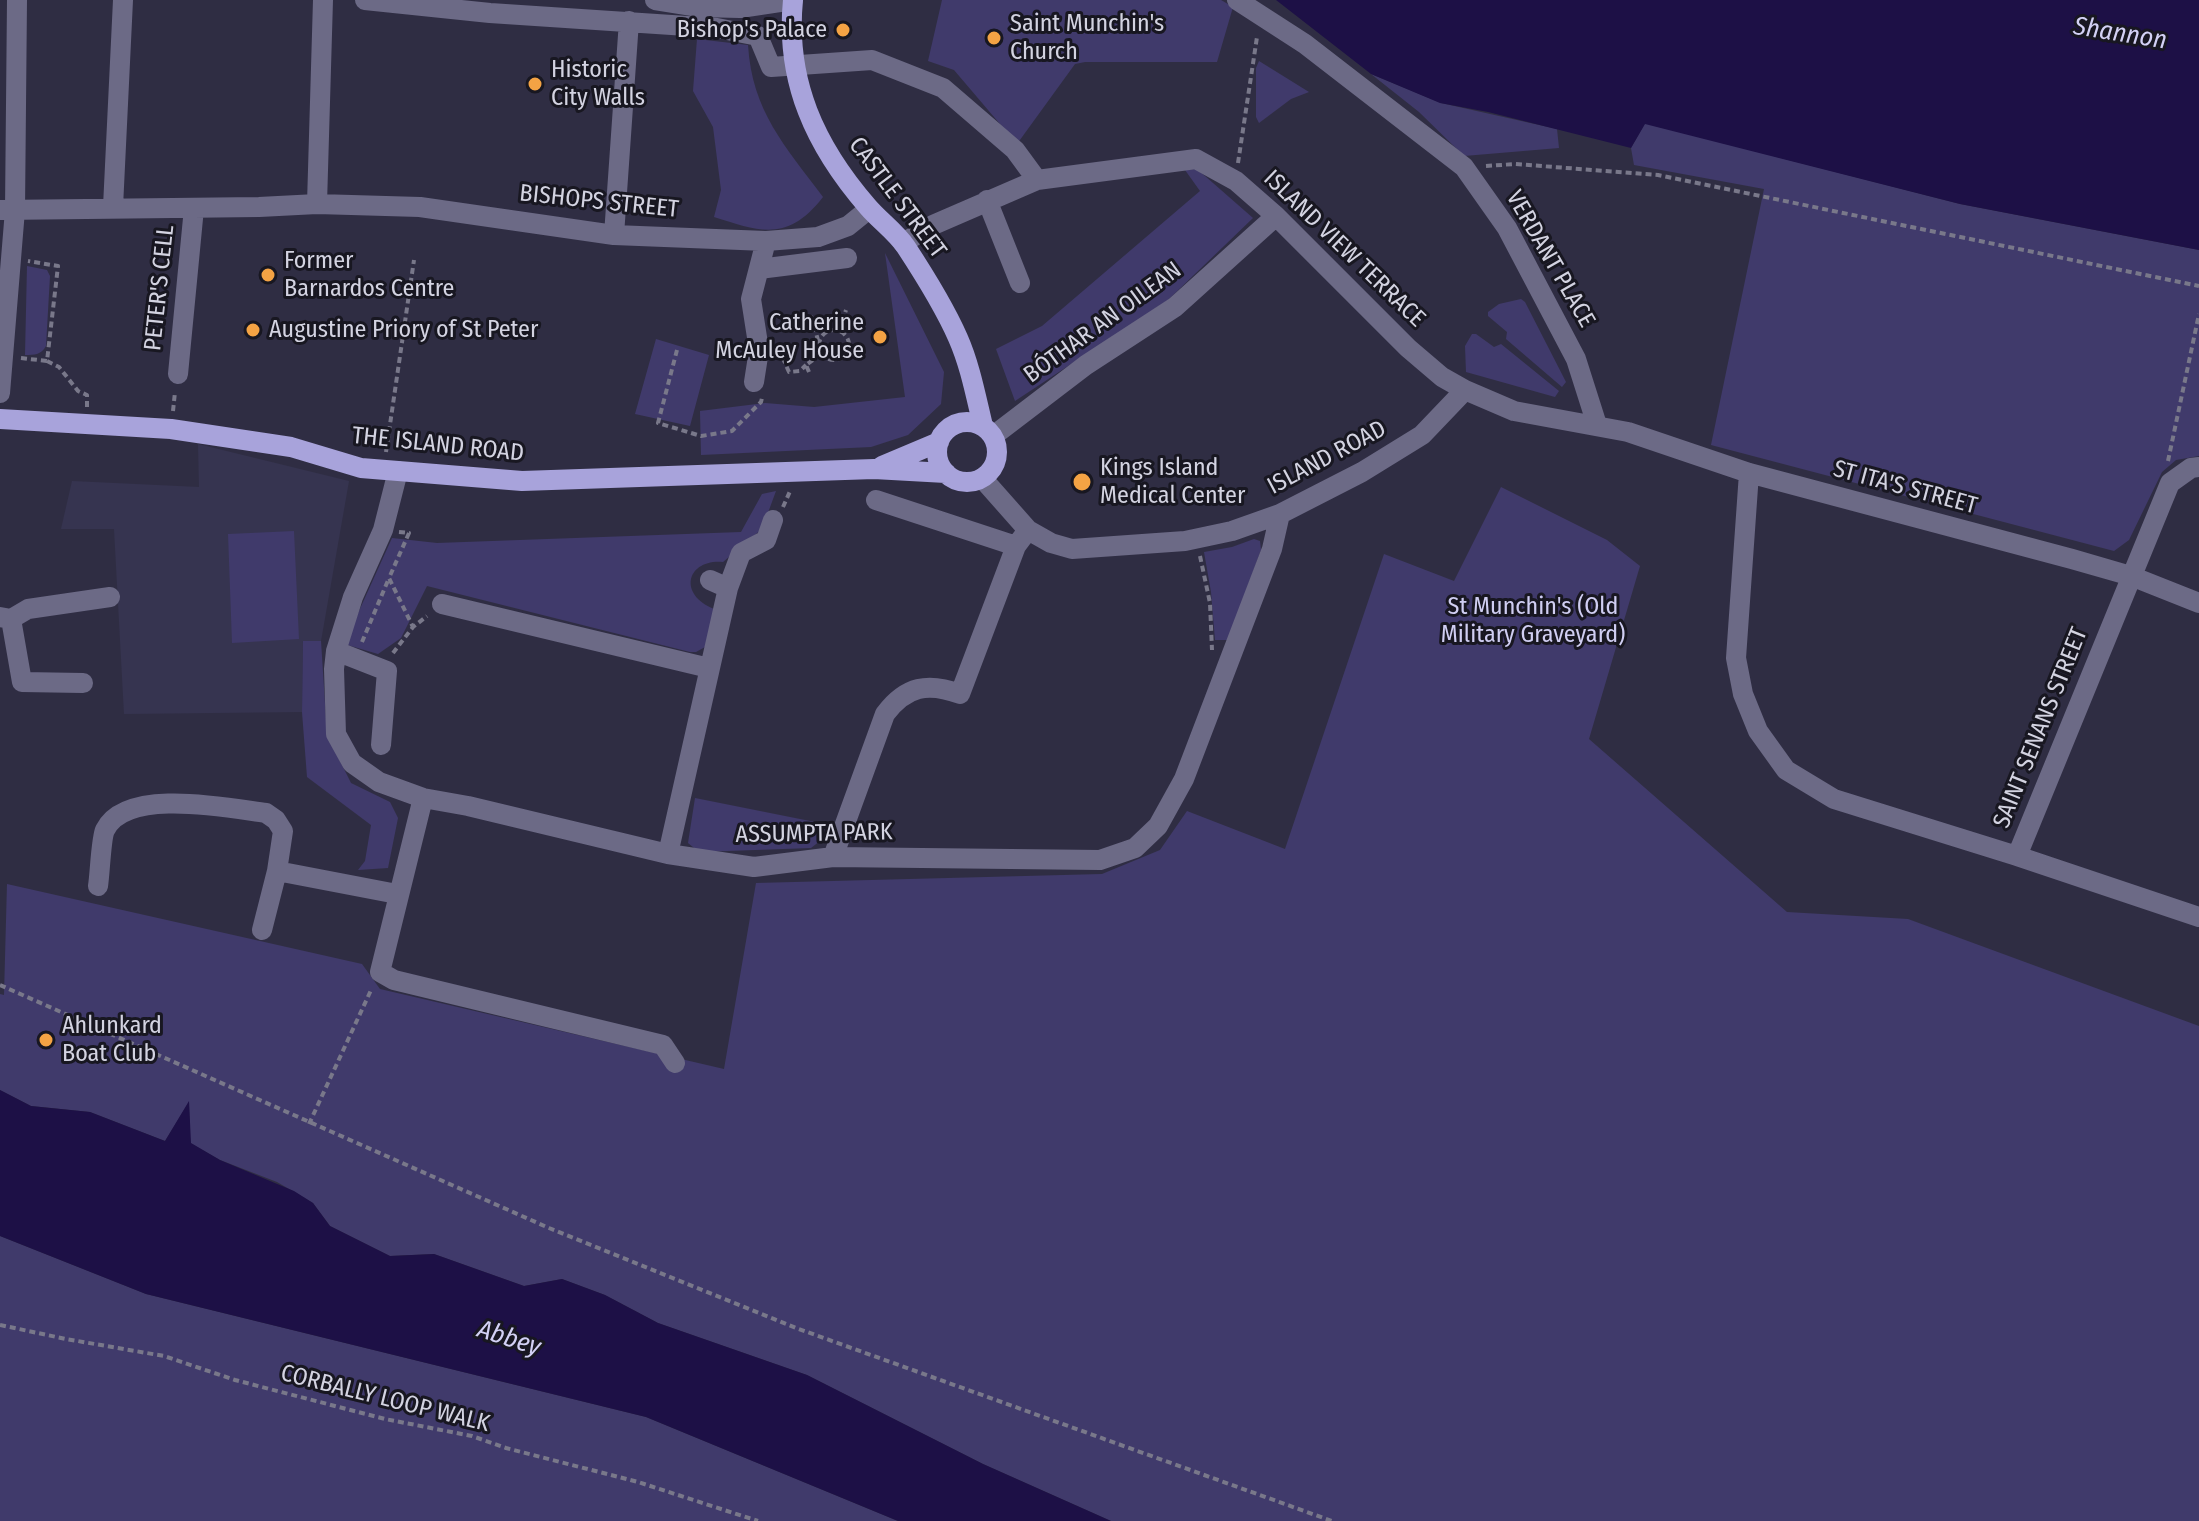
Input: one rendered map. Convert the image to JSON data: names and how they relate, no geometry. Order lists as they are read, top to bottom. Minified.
{"streets":{"main road":["CASTLE STREET","THE ISLAND ROAD"],"street":["BISHOPS STREET","ISLAND VIEW TERRACE","VERDANT PLACE","PETER'S CELL","BÓTHAR AN OILEAN","ISLAND ROAD","ST ITA'S STREET","SAINT SENANS STREET","ASSUMPTA PARK"],"path":["CORBALLY LOOP WALK"]},"crossings":[["CASTLE STREET","BISHOPS STREET"],["CASTLE STREET","ISLAND VIEW TERRACE"],["CASTLE STREET","BÓTHAR AN OILEAN"],["CASTLE STREET","ISLAND ROAD"],["BISHOPS STREET","PETER'S CELL"],["ISLAND VIEW TERRACE","BÓTHAR AN OILEAN"],["ISLAND VIEW TERRACE","ISLAND ROAD"],["VERDANT PLACE","ST ITA'S STREET"],["BÓTHAR AN OILEAN","ISLAND ROAD"],["THE ISLAND ROAD","ASSUMPTA PARK"],["ISLAND ROAD","ASSUMPTA PARK"],["ST ITA'S STREET","SAINT SENANS STREET"]],"water":["Shannon","Abbey"],"parks":["St Munchin's (Old Military Graveyard)"],"places":["Bishop's Palace","Saint Munchin's Church","Historic City Walls","Former Barnardos Centre","Augustine Priory of St Peter","Catherine McAuley House","Kings Island Medical Center","Ahlunkard Boat Club"]}
